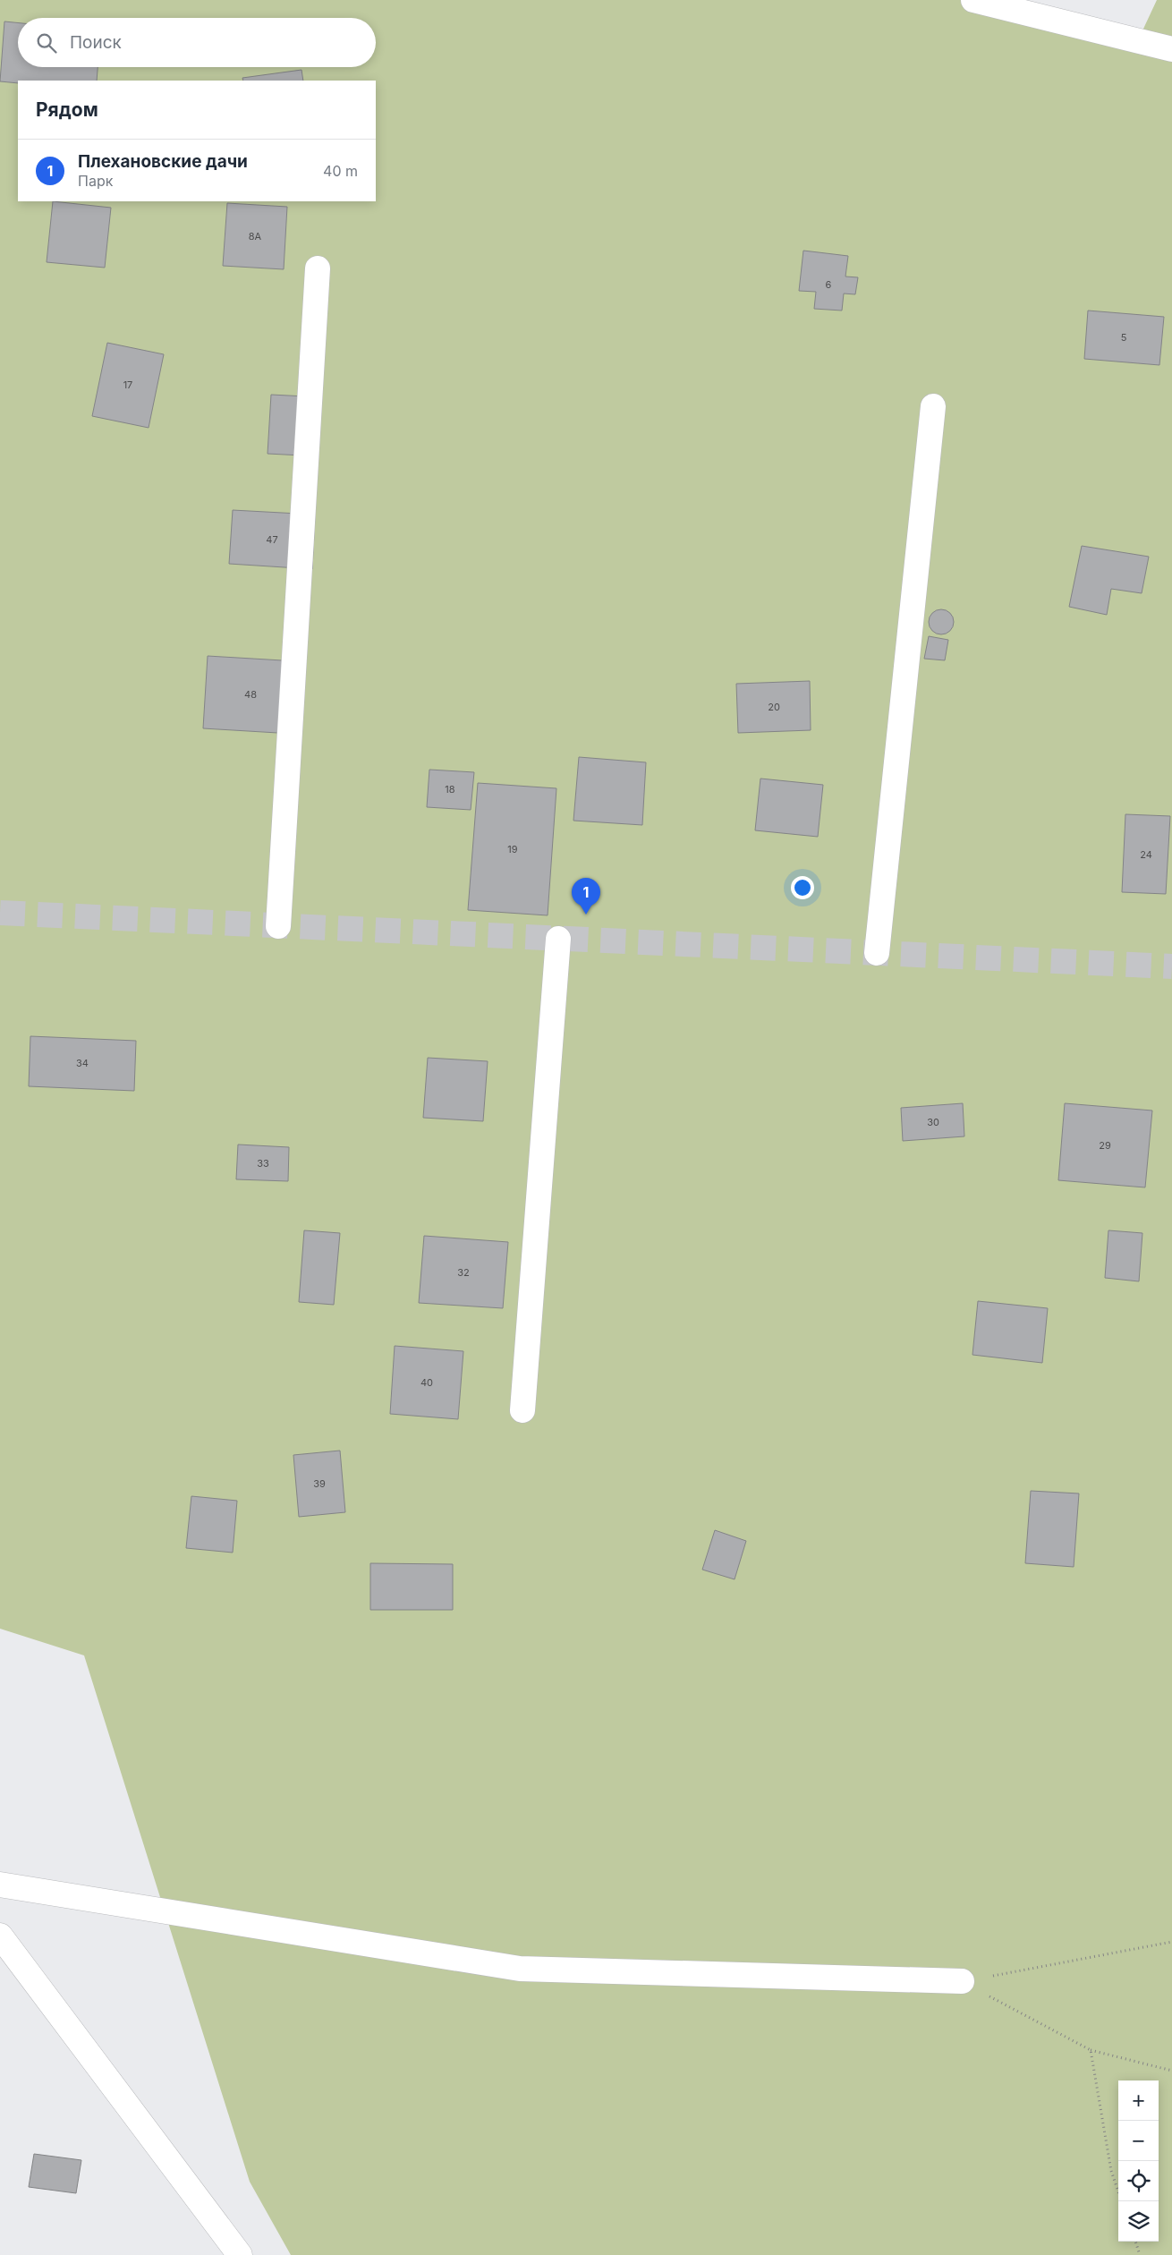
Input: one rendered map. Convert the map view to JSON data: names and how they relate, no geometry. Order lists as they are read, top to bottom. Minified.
{"house_numbers":["8А","6","5","17","47","48","20","18","19","24","34","30","29","33","32","40","39"],"page":{"search":"Поиск","heading":"Рядом","list":[{"mark":"1","name":"Плехановские дачи","note":"Парк","value":"40 m"}],"pins":"1","map_buttons":["+","−"]}}
